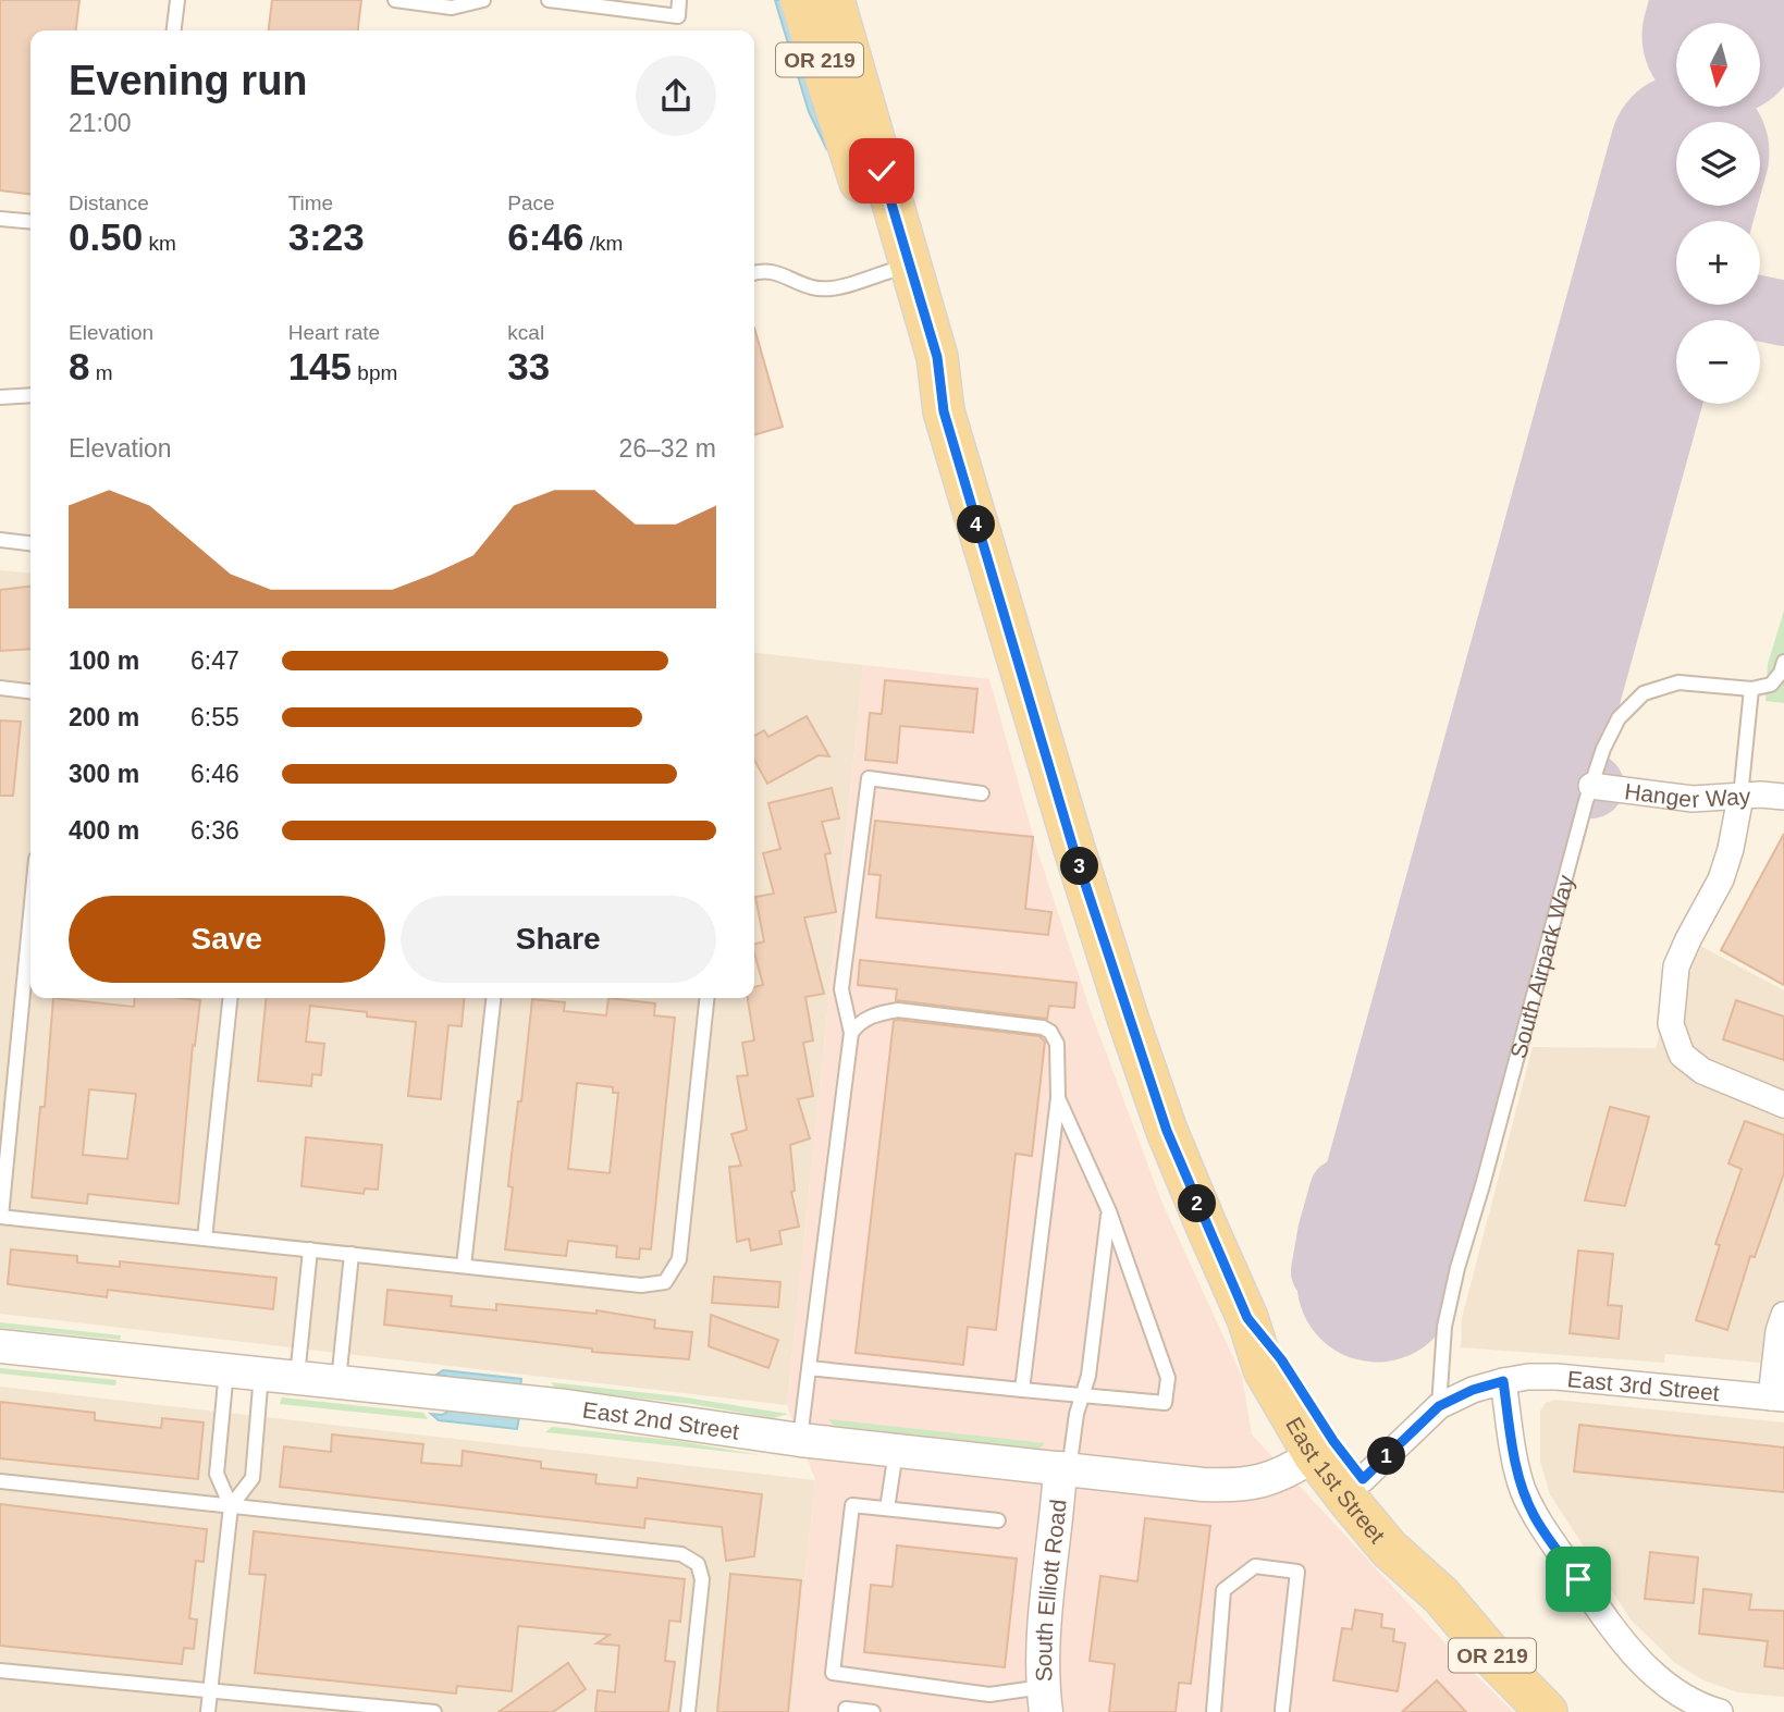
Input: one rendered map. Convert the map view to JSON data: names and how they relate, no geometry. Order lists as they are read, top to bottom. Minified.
{"streets":{"main road":["OR 219","East 1st Street"],"street":["Hanger Way","East 3rd Street","East 2nd Street","South Elliott Road"],"lane":["South Airpark Way"]},"crossings":[["OR 219","East 1st Street"],["Hanger Way","South Airpark Way"],["East 2nd Street","East 1st Street"],["East 2nd Street","South Elliott Road"]],"north":"bottom","page":{"map_buttons":["+","−"],"heading":["Evening run","21:00"],"stats":[["Distance","0.50 km"],["Time","3:23"],["Pace","6:46 /km"],["Elevation","8 m"],["Heart rate","145 bpm"],["kcal","33"]],"chart":["Elevation","26–32 m"],"pins":["4","3","2","1"],"list":[{"name":"100 m","note":"6:47"},{"name":"200 m","note":"6:55"},{"name":"300 m","note":"6:46"},{"name":"400 m","note":"6:36"}],"buttons":["Save","Share"]}}
